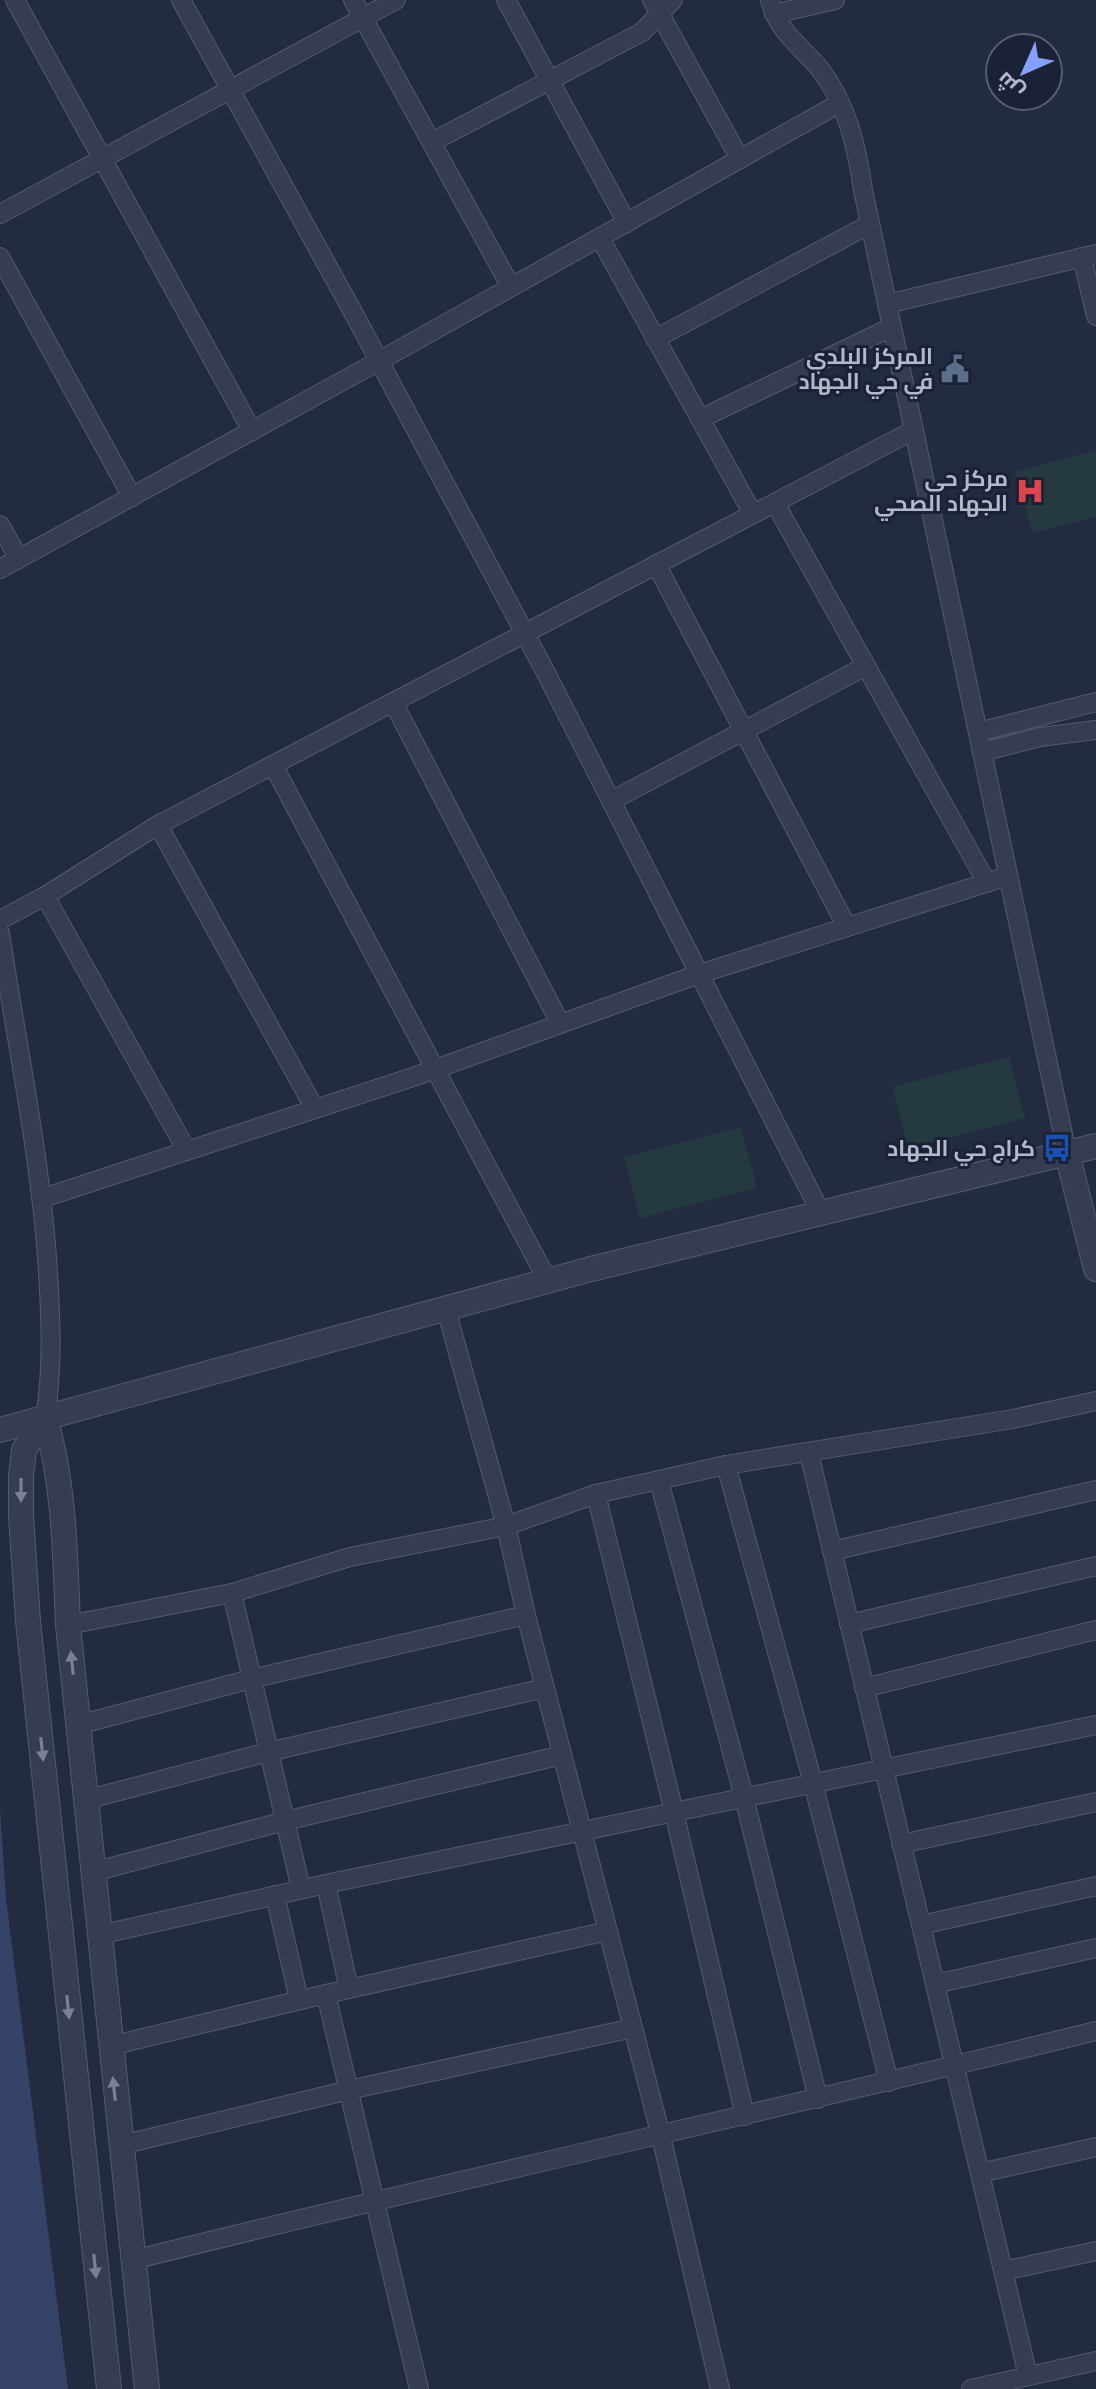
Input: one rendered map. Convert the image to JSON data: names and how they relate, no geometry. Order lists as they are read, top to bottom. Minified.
{"places":{"public building":["المركز البلدي في حي الجهاد"],"hospital":["مركز حي الجهاد الصحي"],"bus stop":["كراج حي الجهاد"]},"north":"bottom left"}
